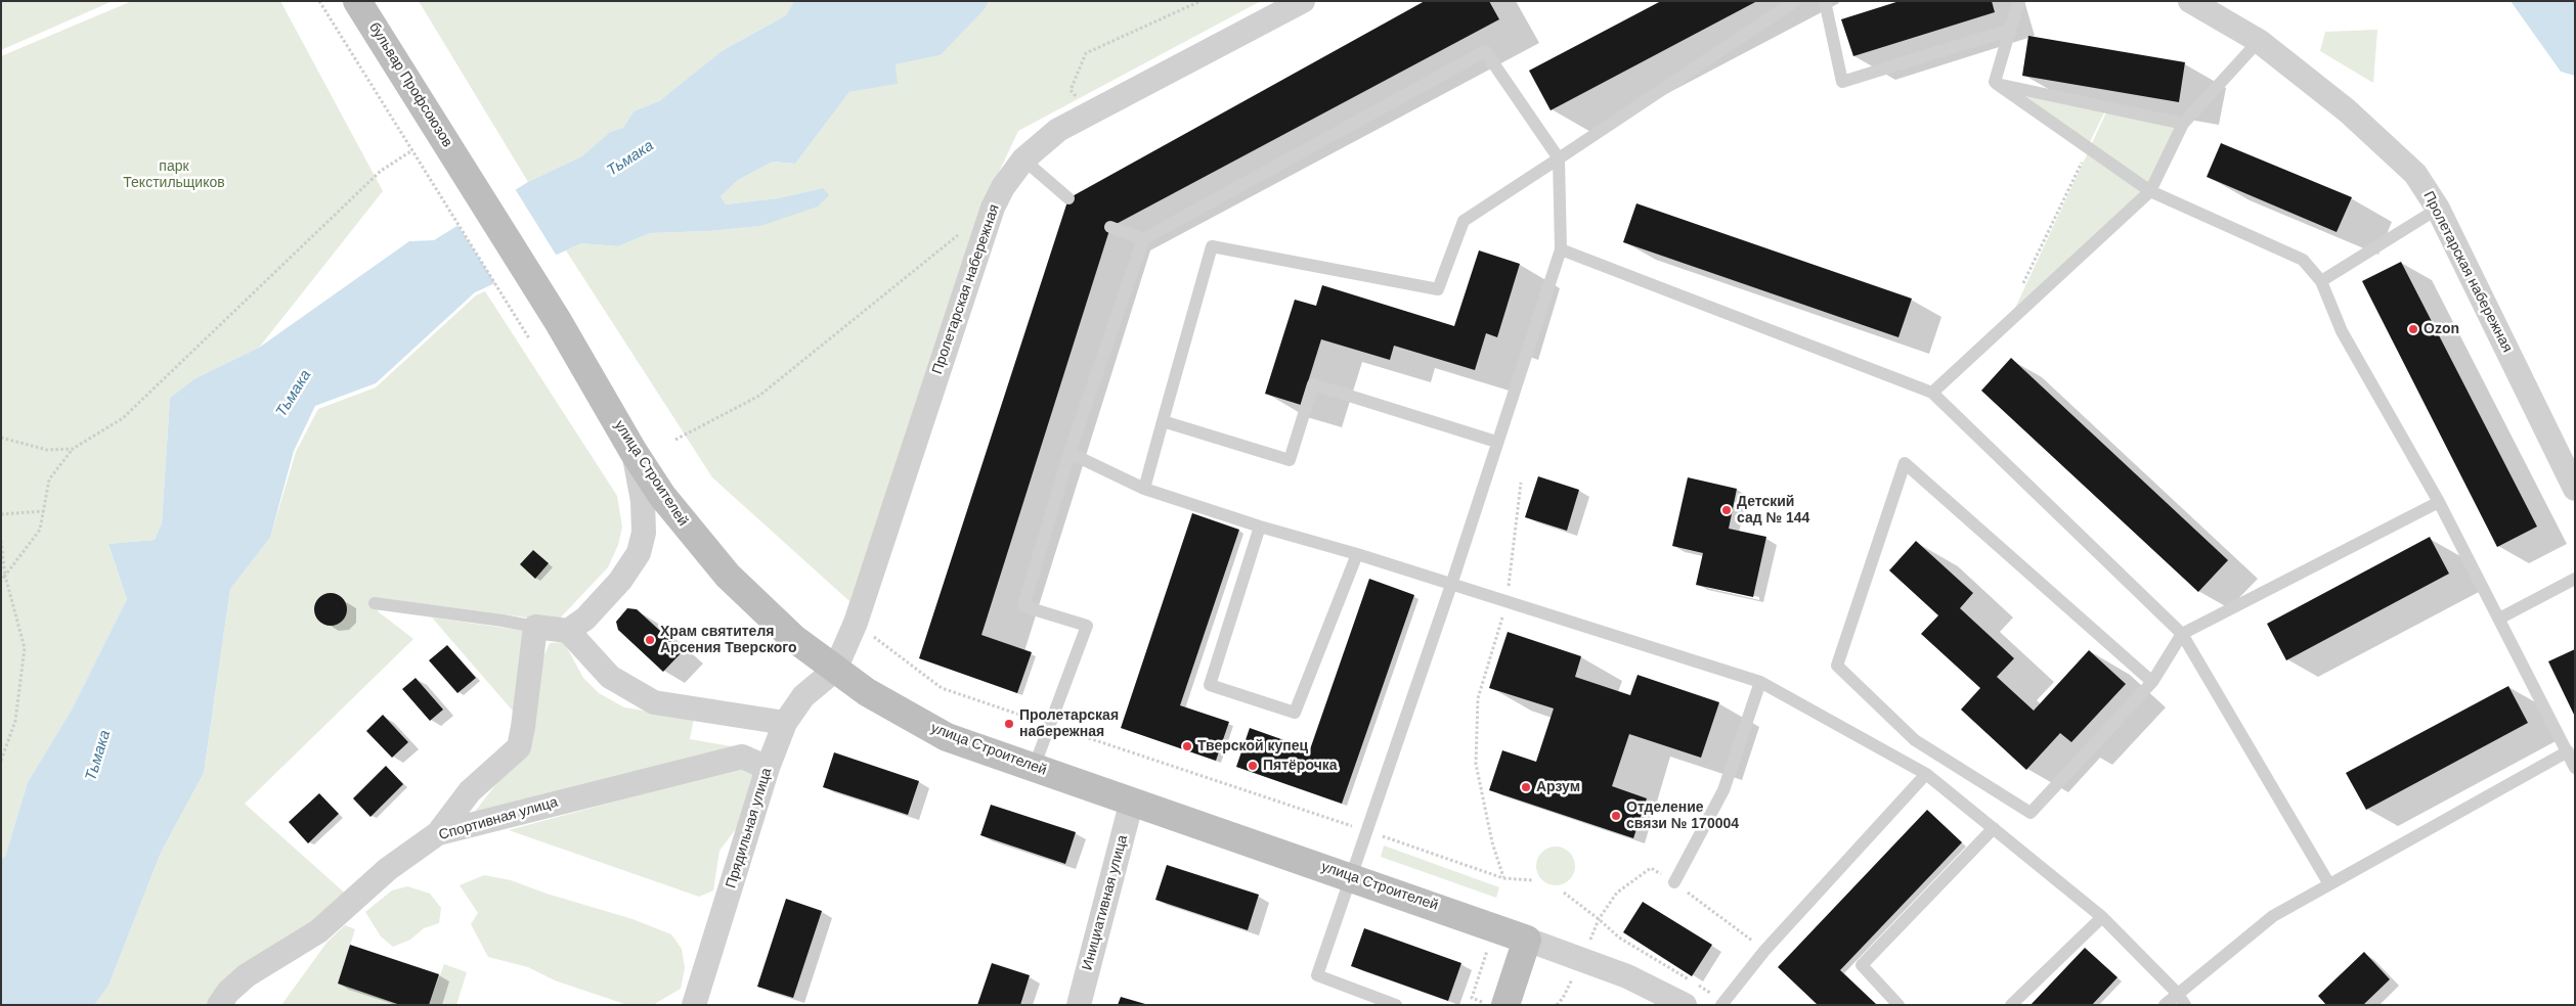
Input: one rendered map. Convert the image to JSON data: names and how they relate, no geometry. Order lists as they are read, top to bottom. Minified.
{"streets":{"main road":["бульвар Профсоюзов","улица Строителей"],"street":["Пролетарская набережная","Спортивная улица","Прядильная улица","Инициативная улица"]},"crossings":[["бульвар Профсоюзов","улица Строителей"],["Пролетарская набережная","улица Строителей"],["Пролетарская набережная","Прядильная улица"],["улица Строителей","Прядильная улица"],["улица Строителей","Инициативная улица"],["Спортивная улица","Прядильная улица"]],"water":["Тьмака"],"parks":["парк Текстильщиков"],"places":["Ozon","Детский сад № 144","Храм святителя Арсения Тверского","Пролетарская набережная","Тверской купец","Пятёрочка","Арзум","Отделение связи № 170004"]}
